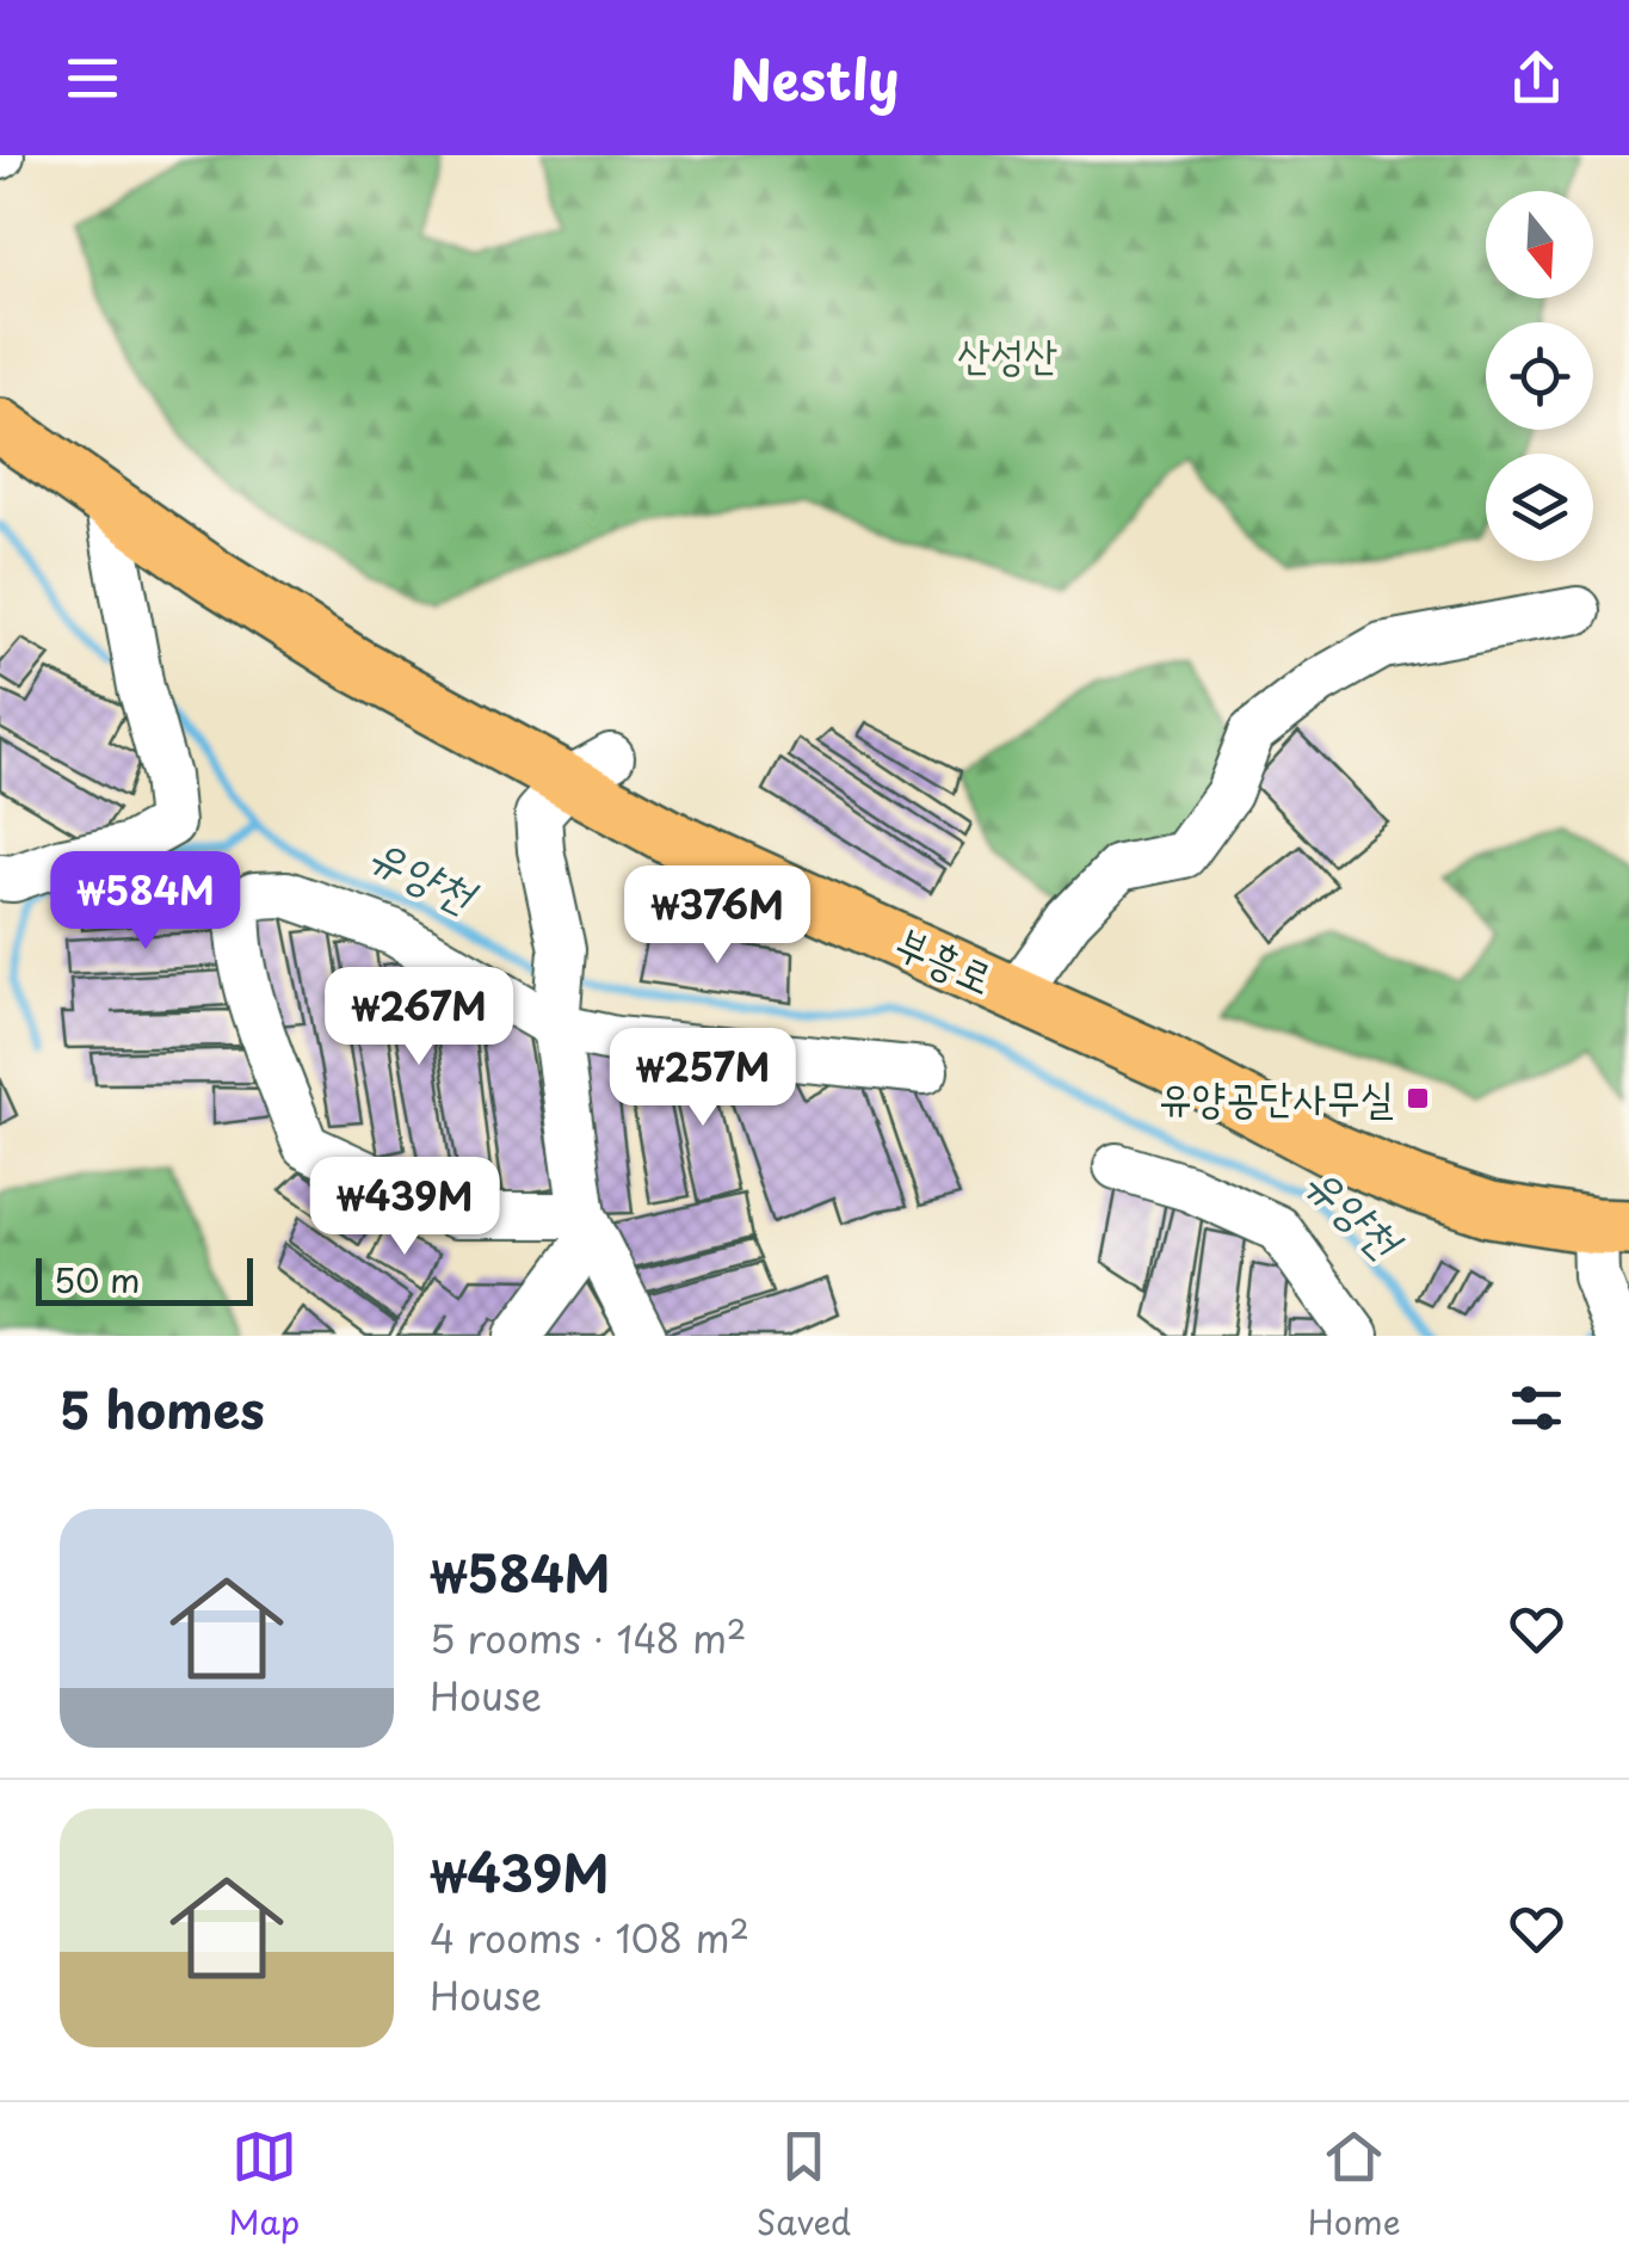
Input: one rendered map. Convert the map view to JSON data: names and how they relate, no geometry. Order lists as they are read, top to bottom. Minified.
{"streets":{"main road":["부흥로"]},"water":["유양천"],"parks":["산성산"],"places":{"transit":["유양공단사무실"]},"scale_bar":"50 m","north":"bottom","page":{"header":"Nestly","price":["₩584M","₩376M","₩267M","₩257M","₩439M"],"scale":"50 m","heading":"5 homes","list":[{"name":"₩584M","note":"5 rooms · 148 m² · House"},{"name":"₩439M","note":"4 rooms · 108 m² · House"}],"tabs":["Map","Saved","Home"]}}
